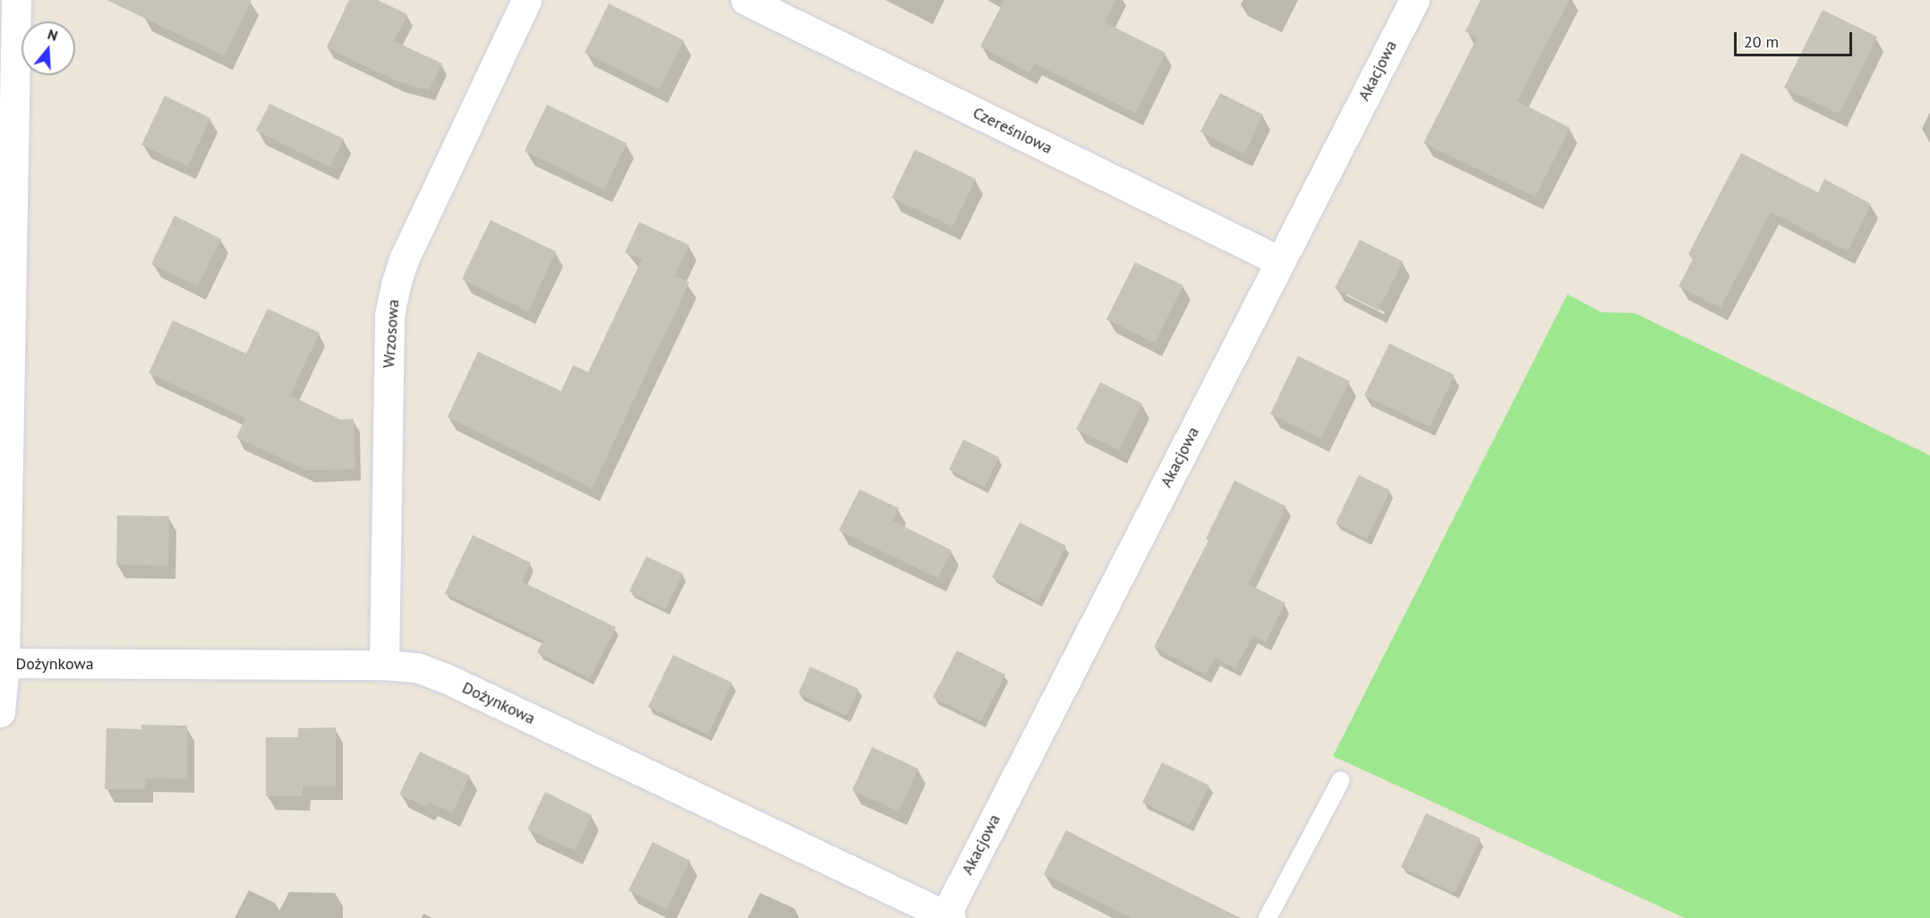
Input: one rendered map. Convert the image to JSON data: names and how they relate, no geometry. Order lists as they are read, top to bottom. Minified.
{"streets":{"street":["Akacjowa","Czereśniowa","Wrzosowa","Dożynkowa"]},"crossings":[["Akacjowa","Czereśniowa"],["Akacjowa","Dożynkowa"],["Wrzosowa","Dożynkowa"]],"scale_bar":"20 m","north":"top"}
